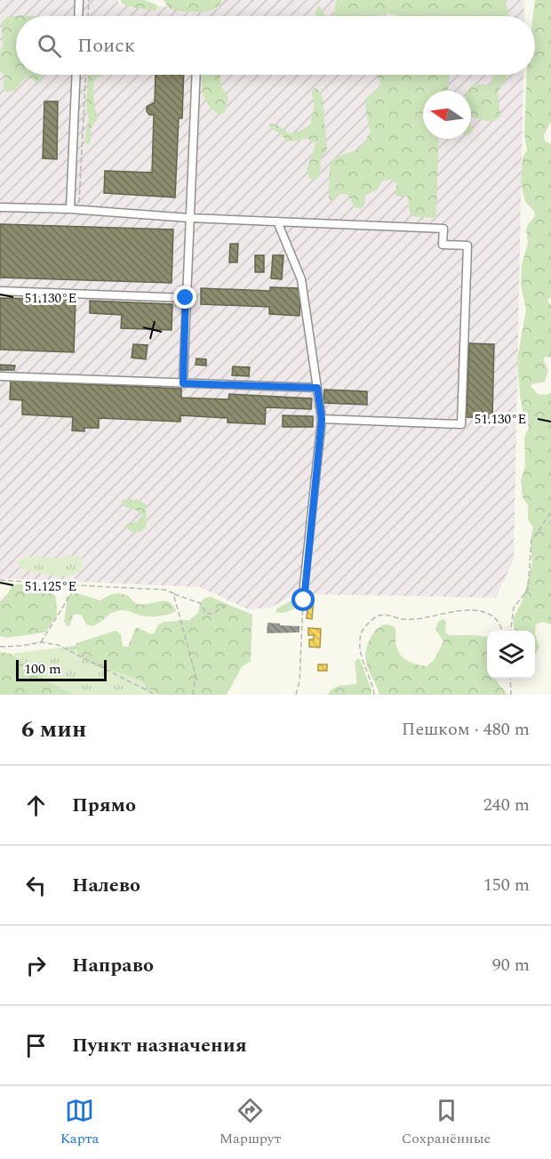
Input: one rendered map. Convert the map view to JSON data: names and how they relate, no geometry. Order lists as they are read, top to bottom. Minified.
{"scale_bar":"100 m","north":"left","page":{"search":"Поиск","scale":"100 m","heading":["6 мин","Пешком · 480 m"],"list":[["Прямо","240 m"],["Налево","150 m"],["Направо","90 m"],"Пункт назначения"],"nav":["Карта","Маршрут","Сохранённые"]},"coordinates":["51.130°E","51.125°E"]}
